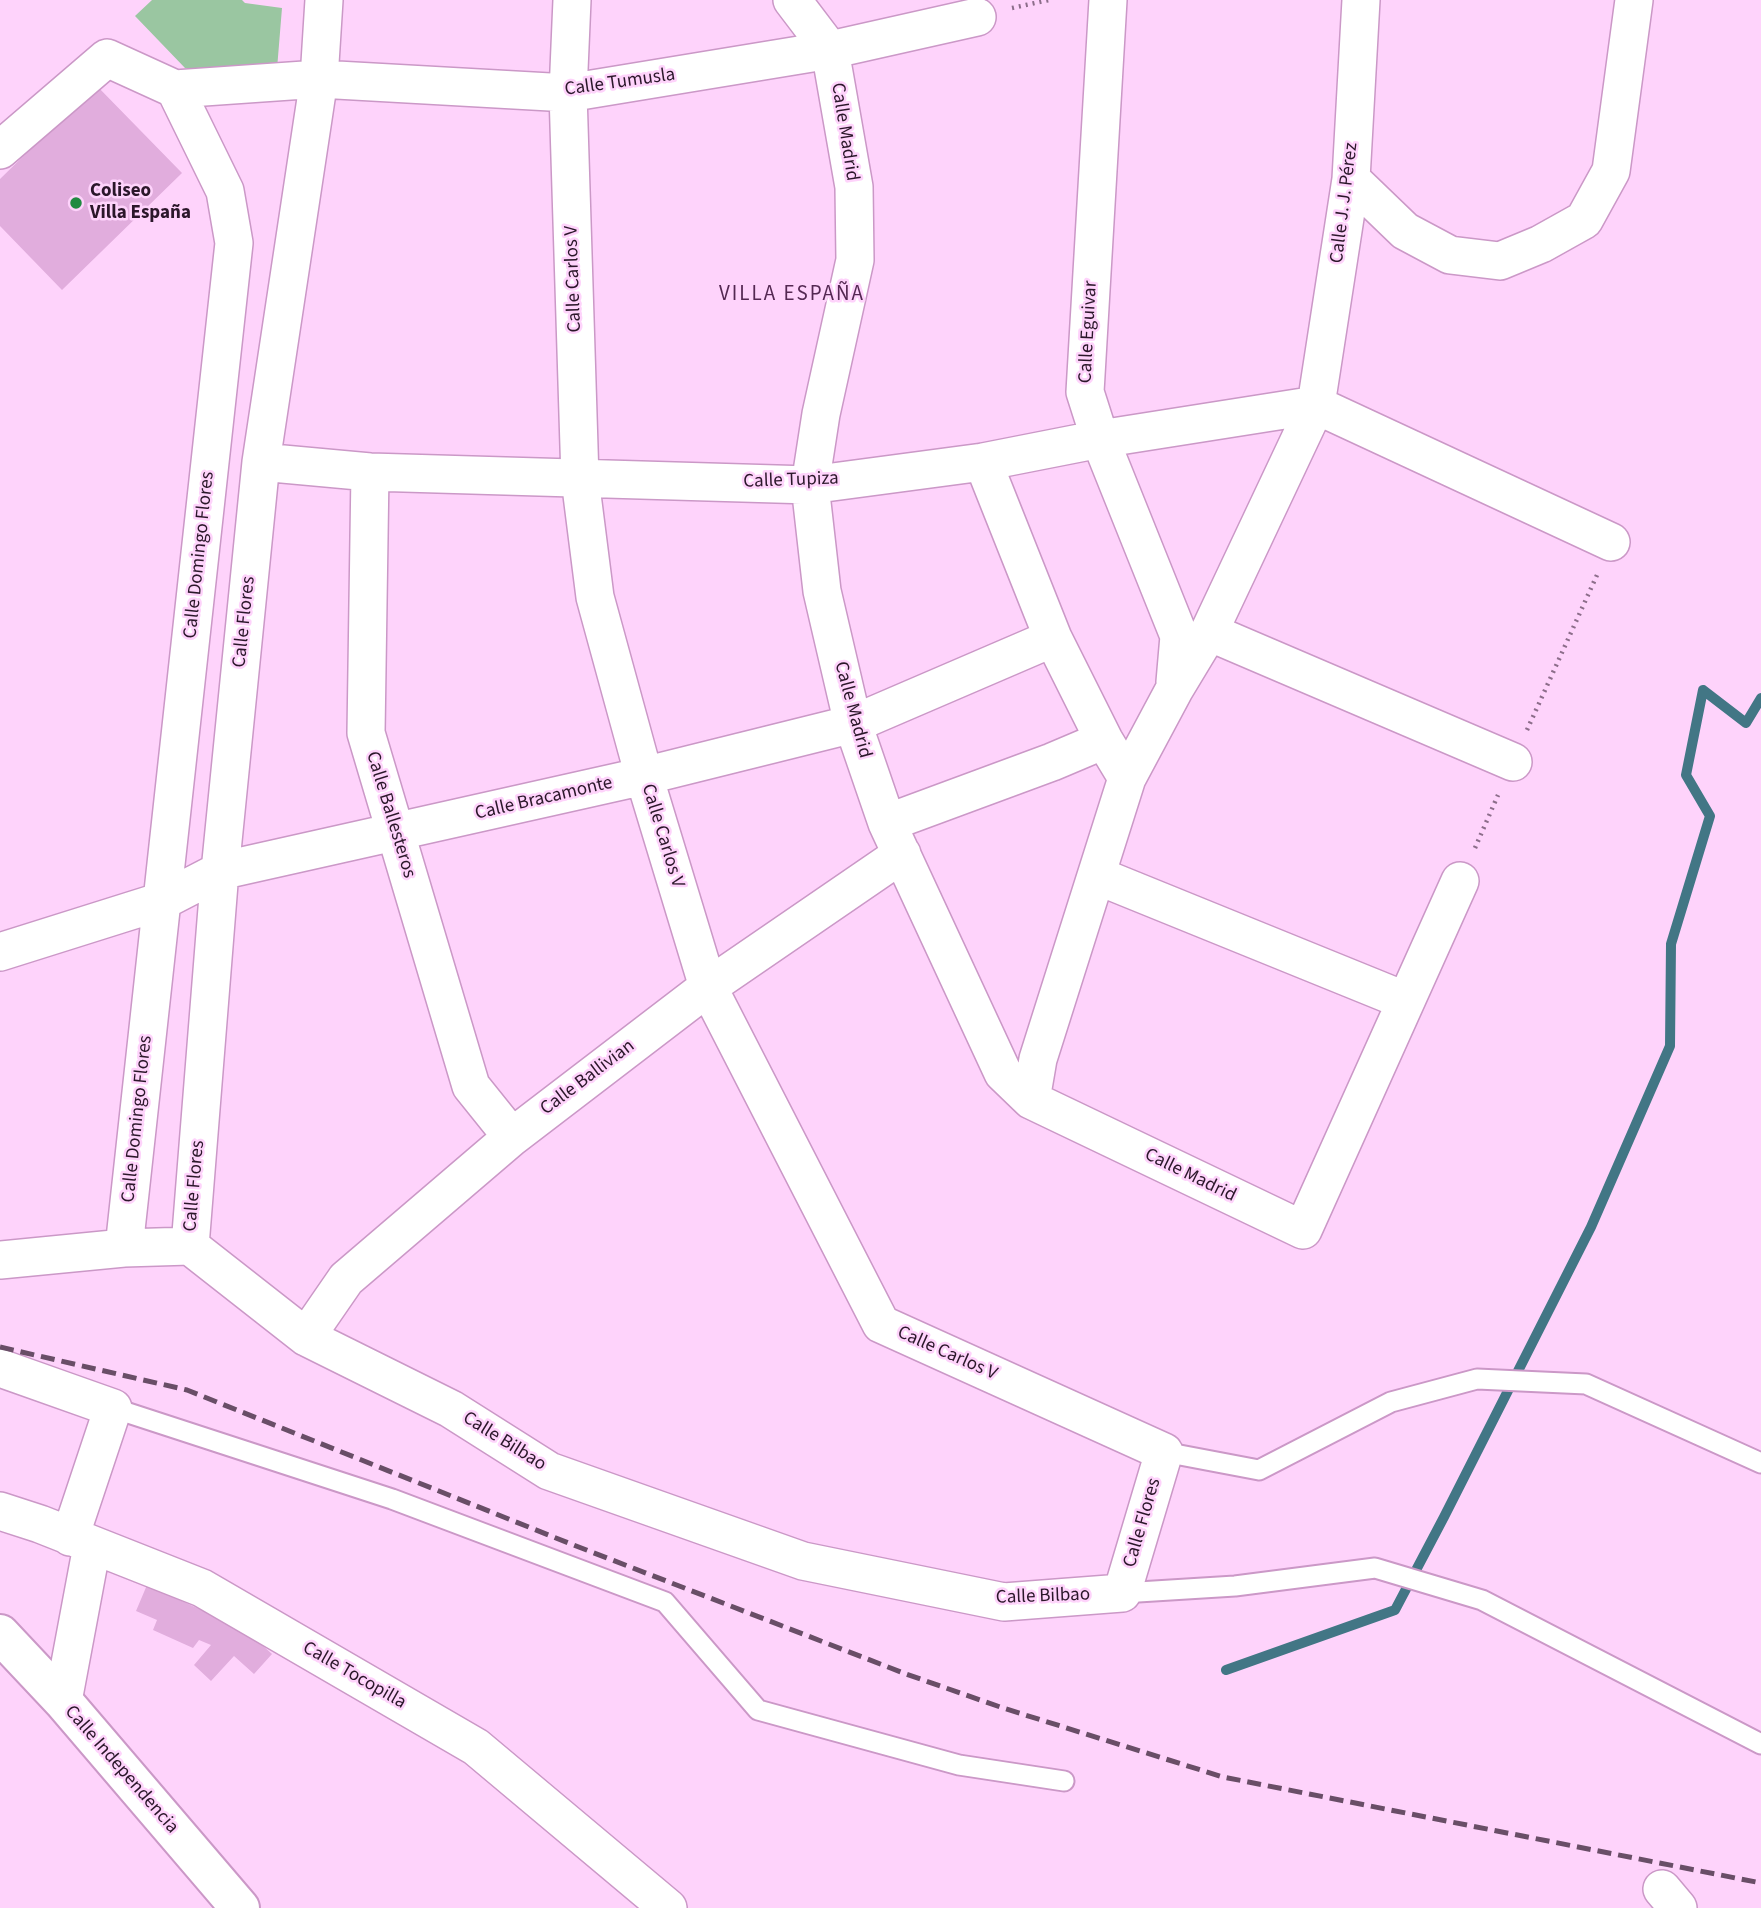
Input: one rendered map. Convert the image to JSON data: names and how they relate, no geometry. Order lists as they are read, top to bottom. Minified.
{"streets":{"street":["Calle Tumusla","Calle Madrid","Calle J. J. Pérez","Calle Carlos V","Calle Eguivar","Calle Tupiza","Calle Domingo Flores","Calle Flores","Calle Bracamonte","Calle Ballesteros","Calle Ballivian","Calle Bilbao","Calle Tocopilla","Calle Independencia"]},"crossings":[["Calle Tumusla","Calle Madrid"],["Calle Tumusla","Calle Carlos V"],["Calle Tumusla","Calle Domingo Flores"],["Calle Tumusla","Calle Flores"],["Calle Madrid","Calle J. J. Pérez"],["Calle Madrid","Calle Tupiza"],["Calle Madrid","Calle Bracamonte"],["Calle Madrid","Calle Ballivian"],["Calle J. J. Pérez","Calle Eguivar"],["Calle J. J. Pérez","Calle Tupiza"],["Calle Carlos V","Calle Tupiza"],["Calle Carlos V","Calle Flores"],["Calle Carlos V","Calle Bracamonte"],["Calle Carlos V","Calle Ballivian"],["Calle Eguivar","Calle Tupiza"],["Calle Tupiza","Calle Flores"],["Calle Tupiza","Calle Ballesteros"],["Calle Domingo Flores","Calle Bracamonte"],["Calle Flores","Calle Bracamonte"],["Calle Flores","Calle Bilbao"],["Calle Bracamonte","Calle Ballesteros"],["Calle Ballesteros","Calle Ballivian"],["Calle Ballivian","Calle Bilbao"]],"districts":["VILLA ESPAÑA"],"places":["Coliseo Villa España"]}
